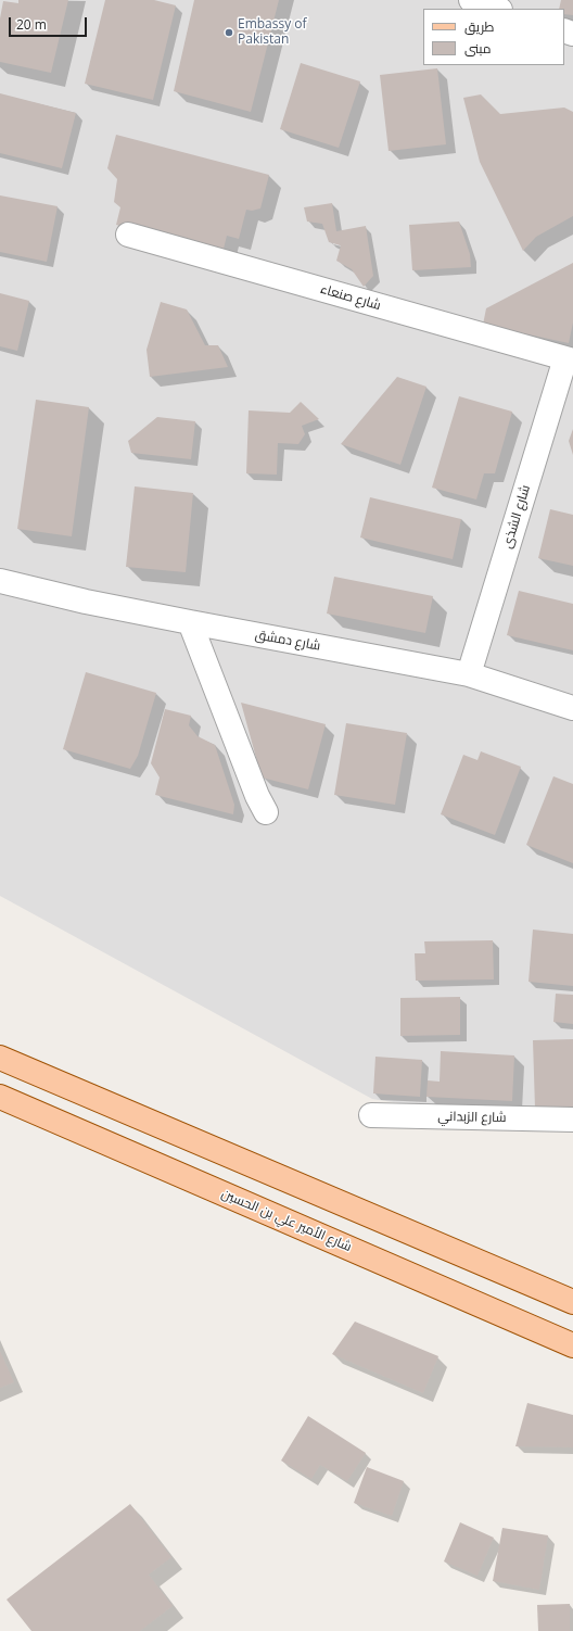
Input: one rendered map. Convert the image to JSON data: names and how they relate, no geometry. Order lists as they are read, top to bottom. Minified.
{"streets":{"main road":["شارع الأمير علي بن الحسين"],"street":["شارع صنعاء","شارع الشذى","شارع دمشق","شارع الزبداني"]},"crossings":[["شارع صنعاء","شارع الشذى"],["شارع الشذى","شارع دمشق"]],"places":["Embassy of Pakistan"],"legend":["طريق","مبنى"],"scale_bar":"20 m"}
